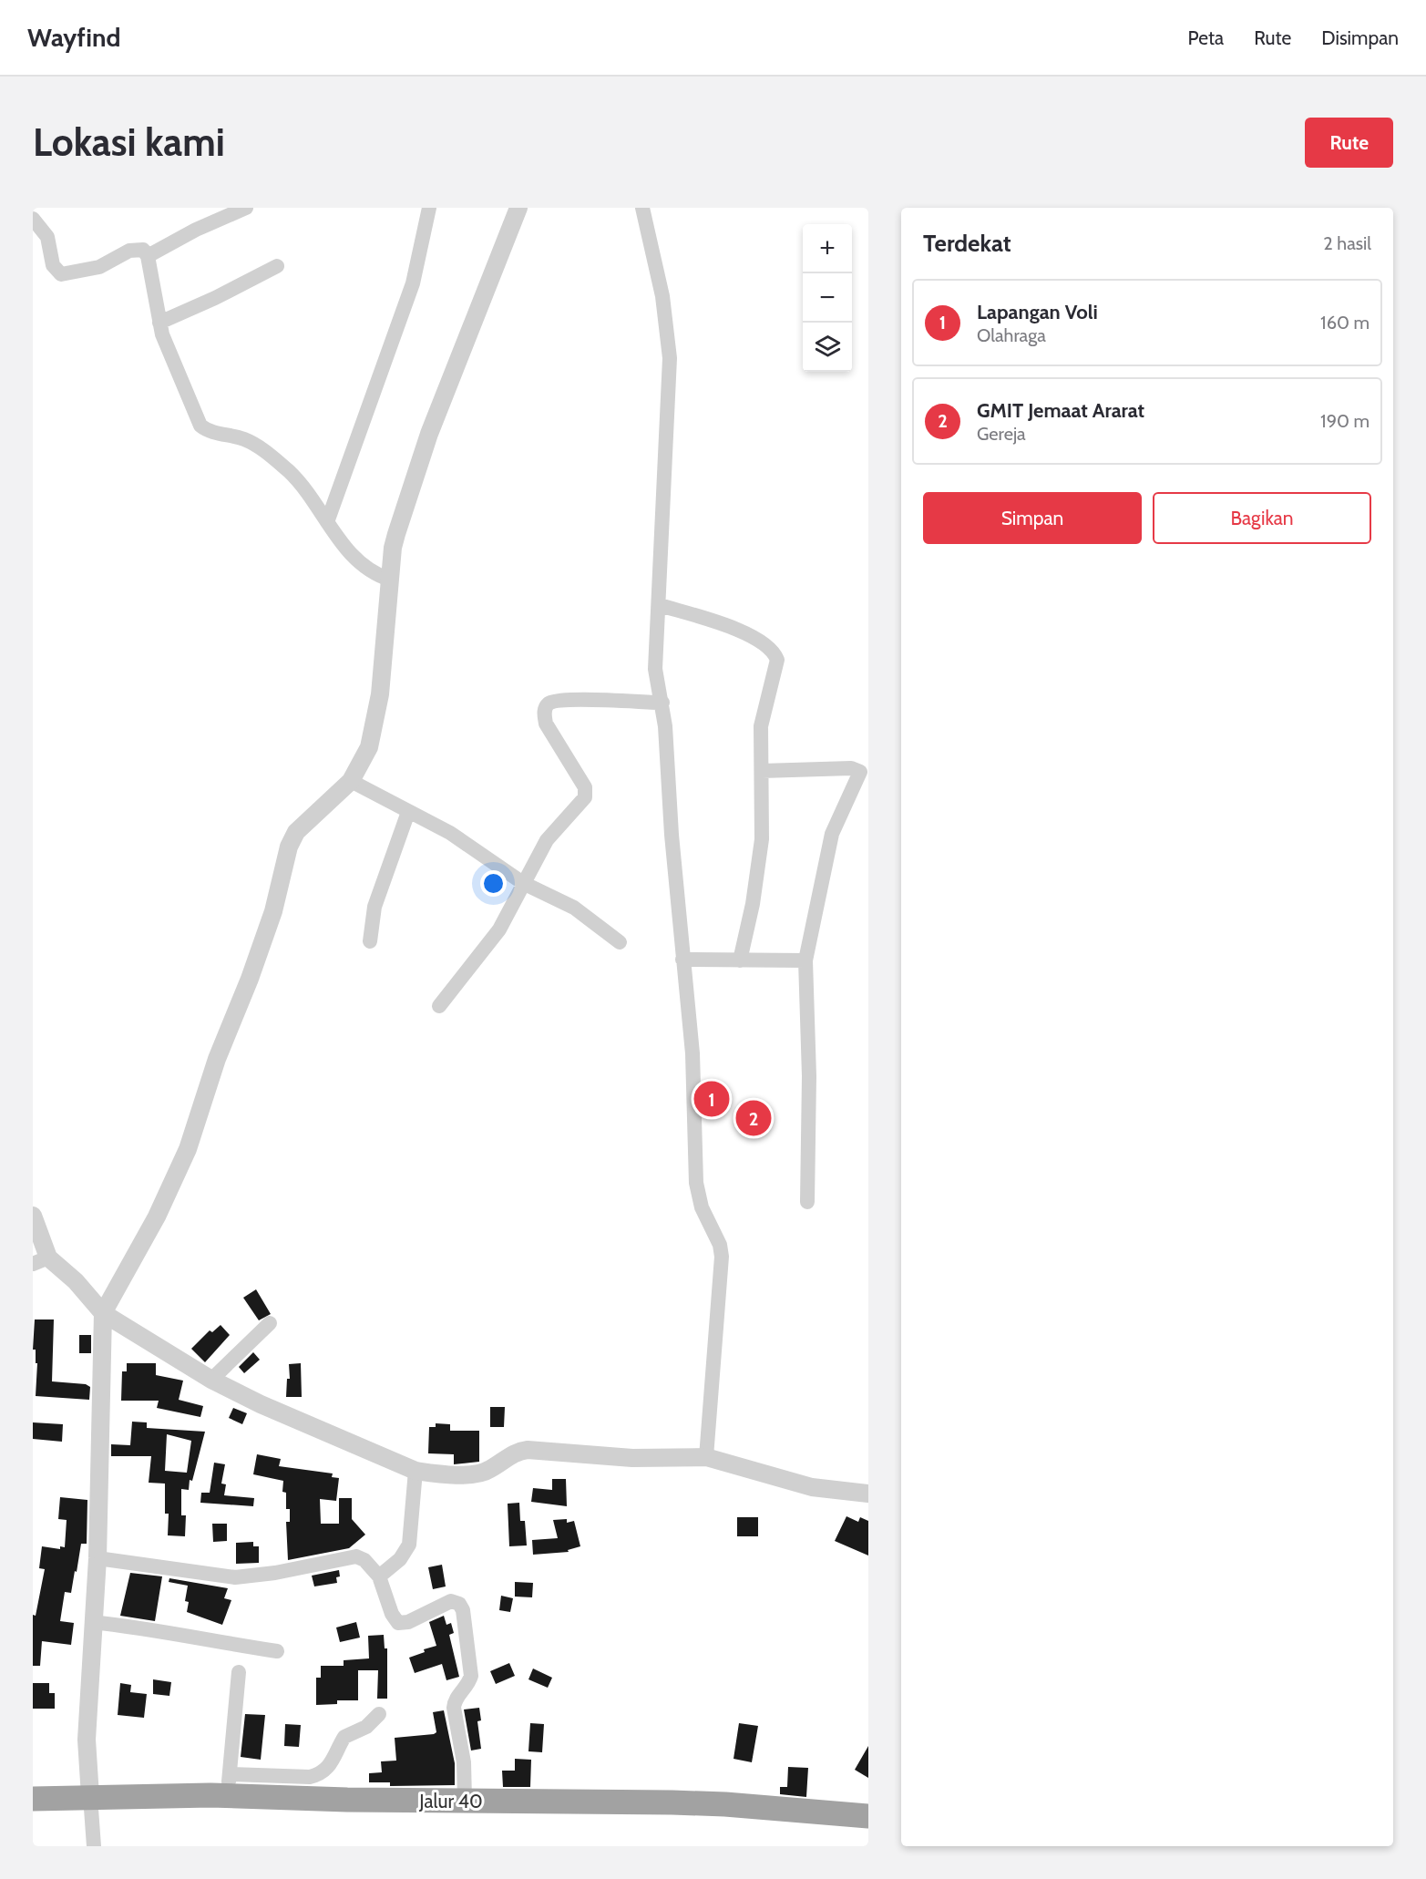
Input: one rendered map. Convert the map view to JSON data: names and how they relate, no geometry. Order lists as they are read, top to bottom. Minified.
{"streets":{"highway":["Jalur 40"]},"page":{"header":"Wayfind","nav":["Peta","Rute","Disimpan"],"buttons":["Rute",["Simpan","Bagikan"]],"title":"Lokasi kami","heading":["Terdekat","2 hasil"],"map_buttons":["+","−"],"list":[{"mark":"1","name":"Lapangan Voli","note":"Olahraga","value":"160 m"},{"mark":"2","name":"GMIT Jemaat Ararat","note":"Gereja","value":"190 m"}],"pins":["1","2"]}}
